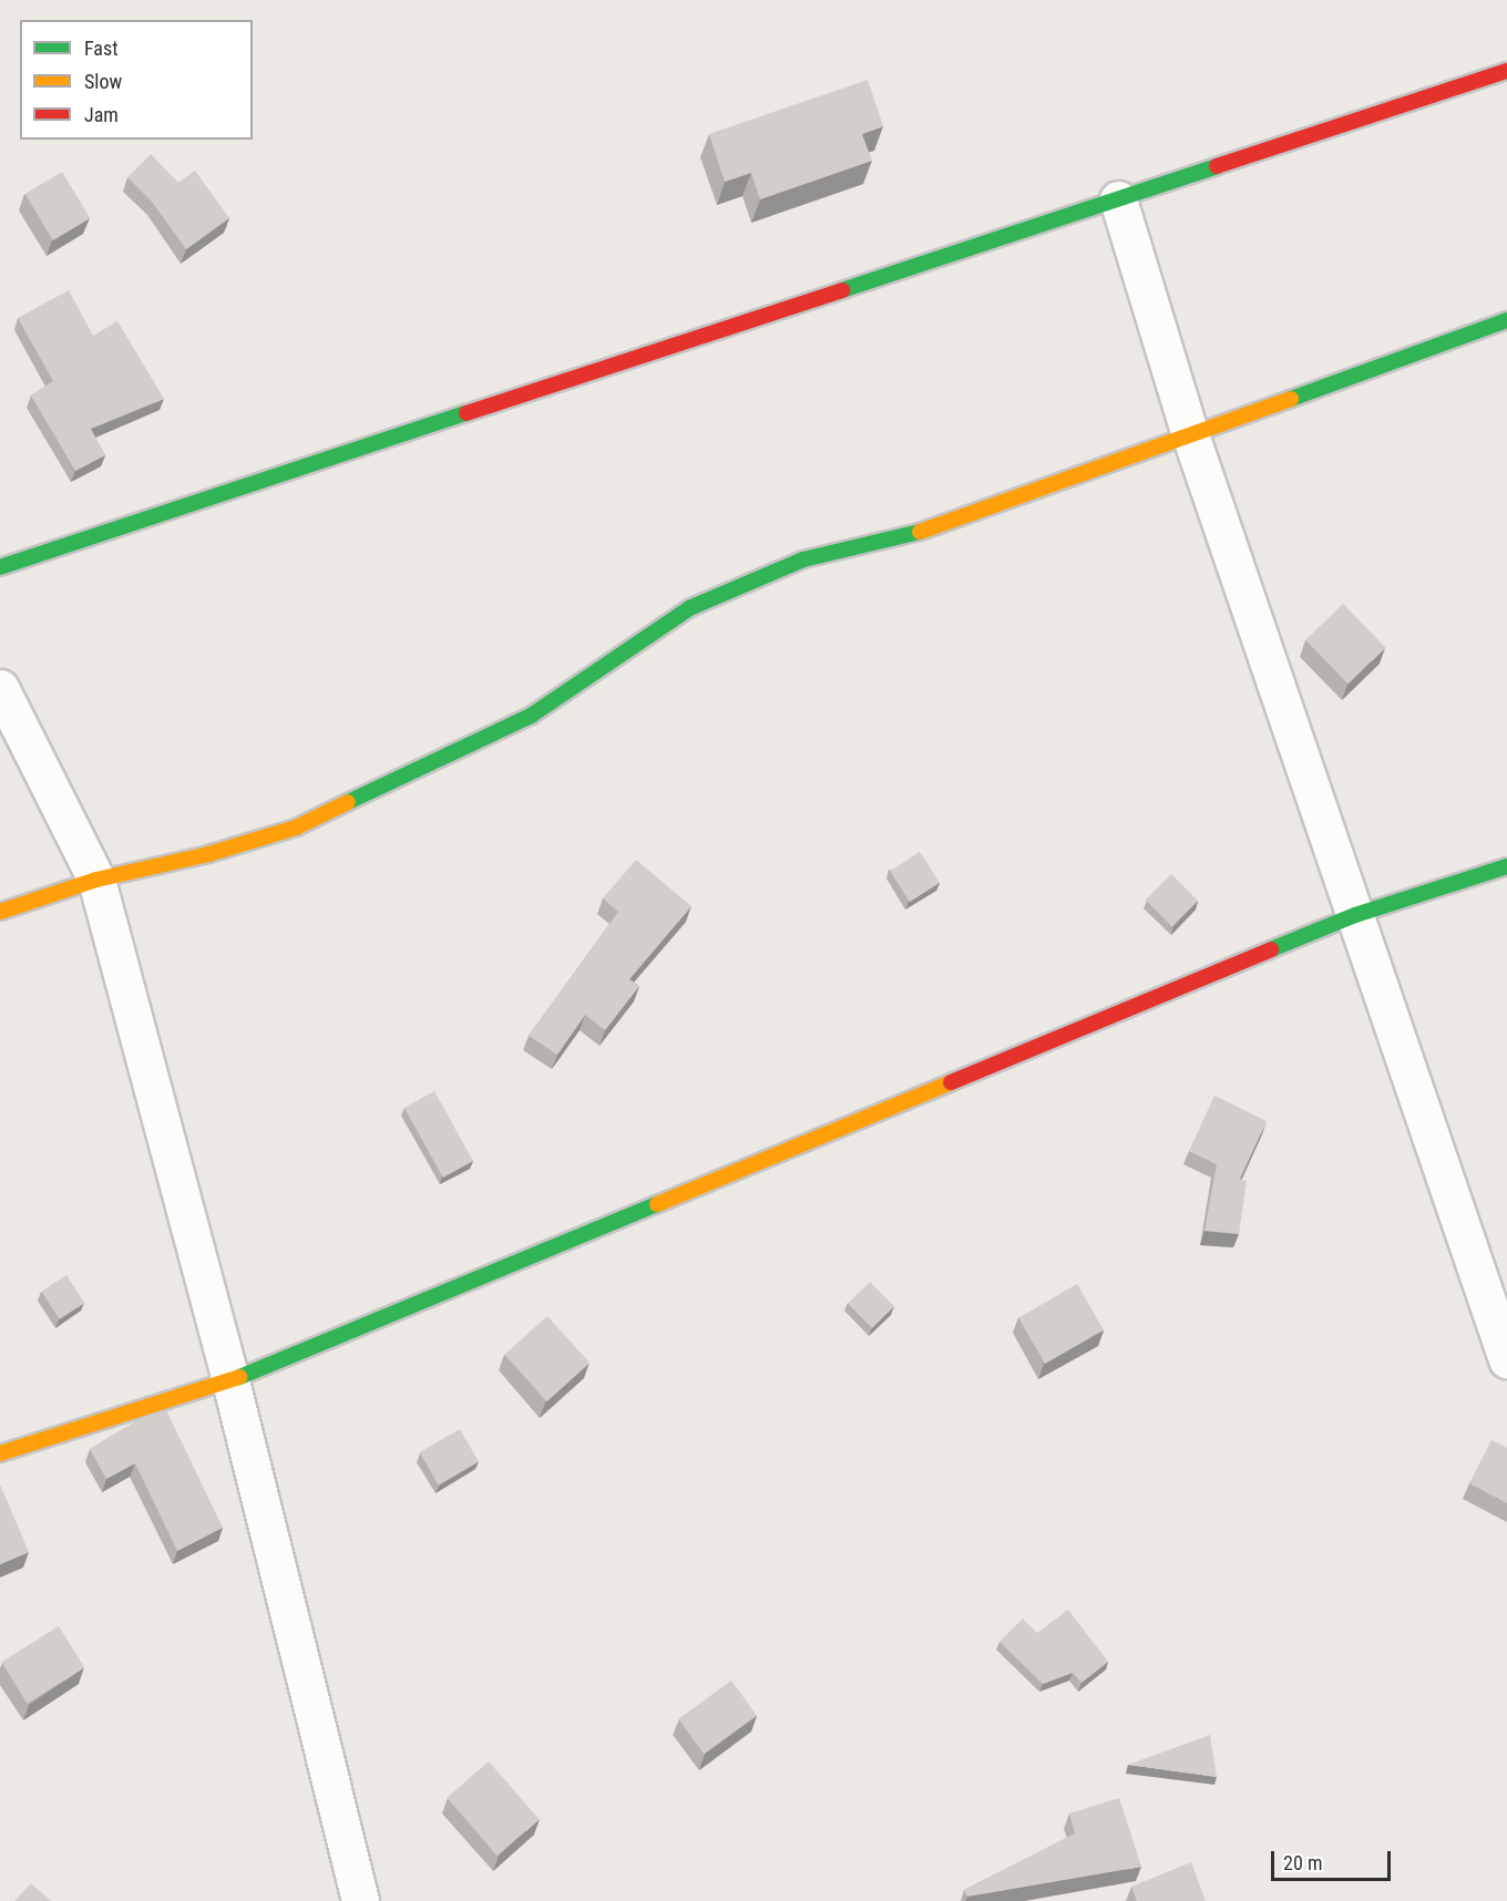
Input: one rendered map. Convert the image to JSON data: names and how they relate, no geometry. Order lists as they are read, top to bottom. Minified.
{"legend":["Fast","Slow","Jam"],"scale_bar":"20 m"}
